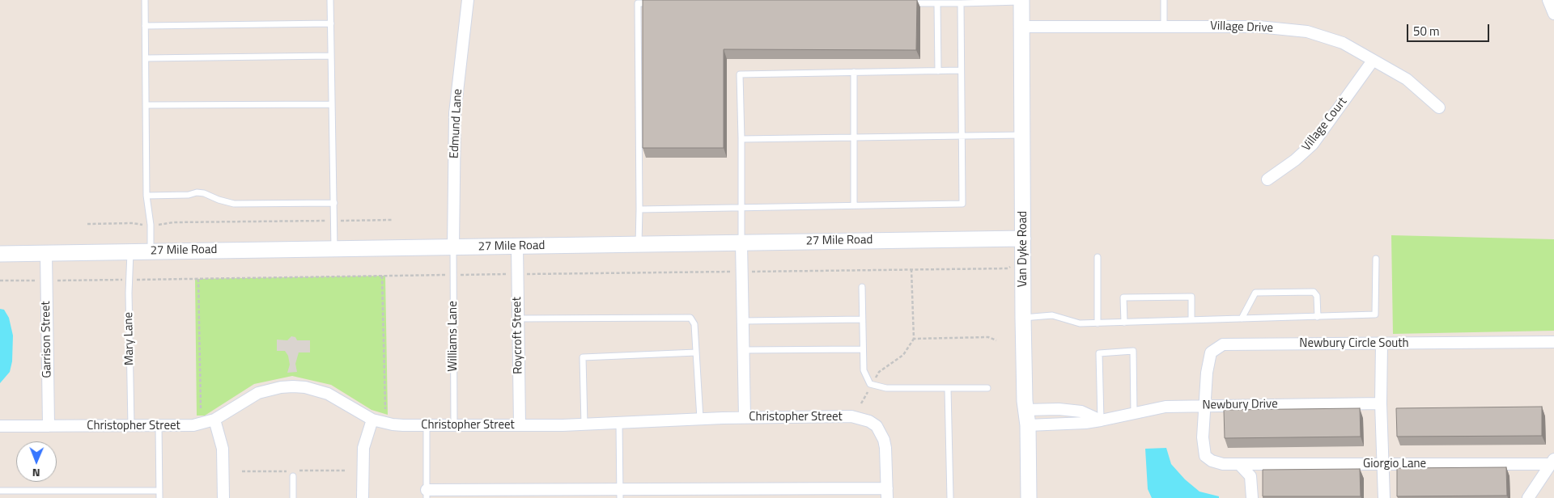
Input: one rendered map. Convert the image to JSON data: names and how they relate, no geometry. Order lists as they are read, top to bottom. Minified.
{"streets":{"street":["Village Drive","Edmund Lane","Village Court","27 Mile Road","Van Dyke Road","Roycroft Street","Garrison Street","Newbury Circle South","Newbury Drive","Christopher Street","Giorgio Lane"],"lane":["Williams Lane","Mary Lane"]},"crossings":[["Village Drive","Village Court"],["Village Drive","Van Dyke Road"],["Edmund Lane","27 Mile Road"],["Edmund Lane","Williams Lane"],["27 Mile Road","Van Dyke Road"],["27 Mile Road","Roycroft Street"],["27 Mile Road","Williams Lane"],["27 Mile Road","Mary Lane"],["27 Mile Road","Garrison Street"],["Van Dyke Road","Newbury Drive"],["Roycroft Street","Christopher Street"],["Williams Lane","Christopher Street"],["Mary Lane","Christopher Street"],["Garrison Street","Christopher Street"],["Newbury Circle South","Newbury Drive"],["Newbury Circle South","Giorgio Lane"]],"scale_bar":"50 m","north":"bottom"}
